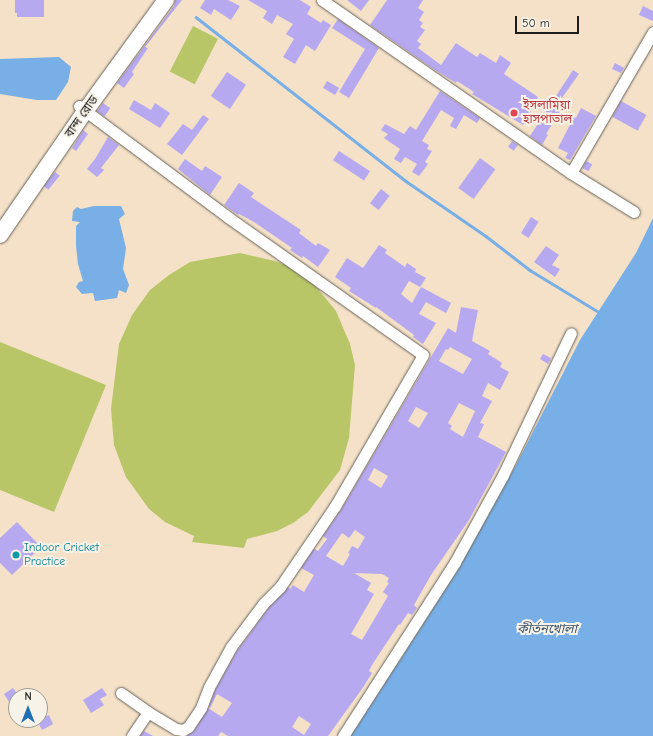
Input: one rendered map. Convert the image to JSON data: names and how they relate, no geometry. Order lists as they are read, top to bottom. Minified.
{"streets":{"highway":["বান্দ রোড"]},"water":["কীর্তনখোলা"],"places":["ইসলামিয়া হাসপাতাল","Indoor Cricket Practice"],"scale_bar":"50 m","north":"top"}
